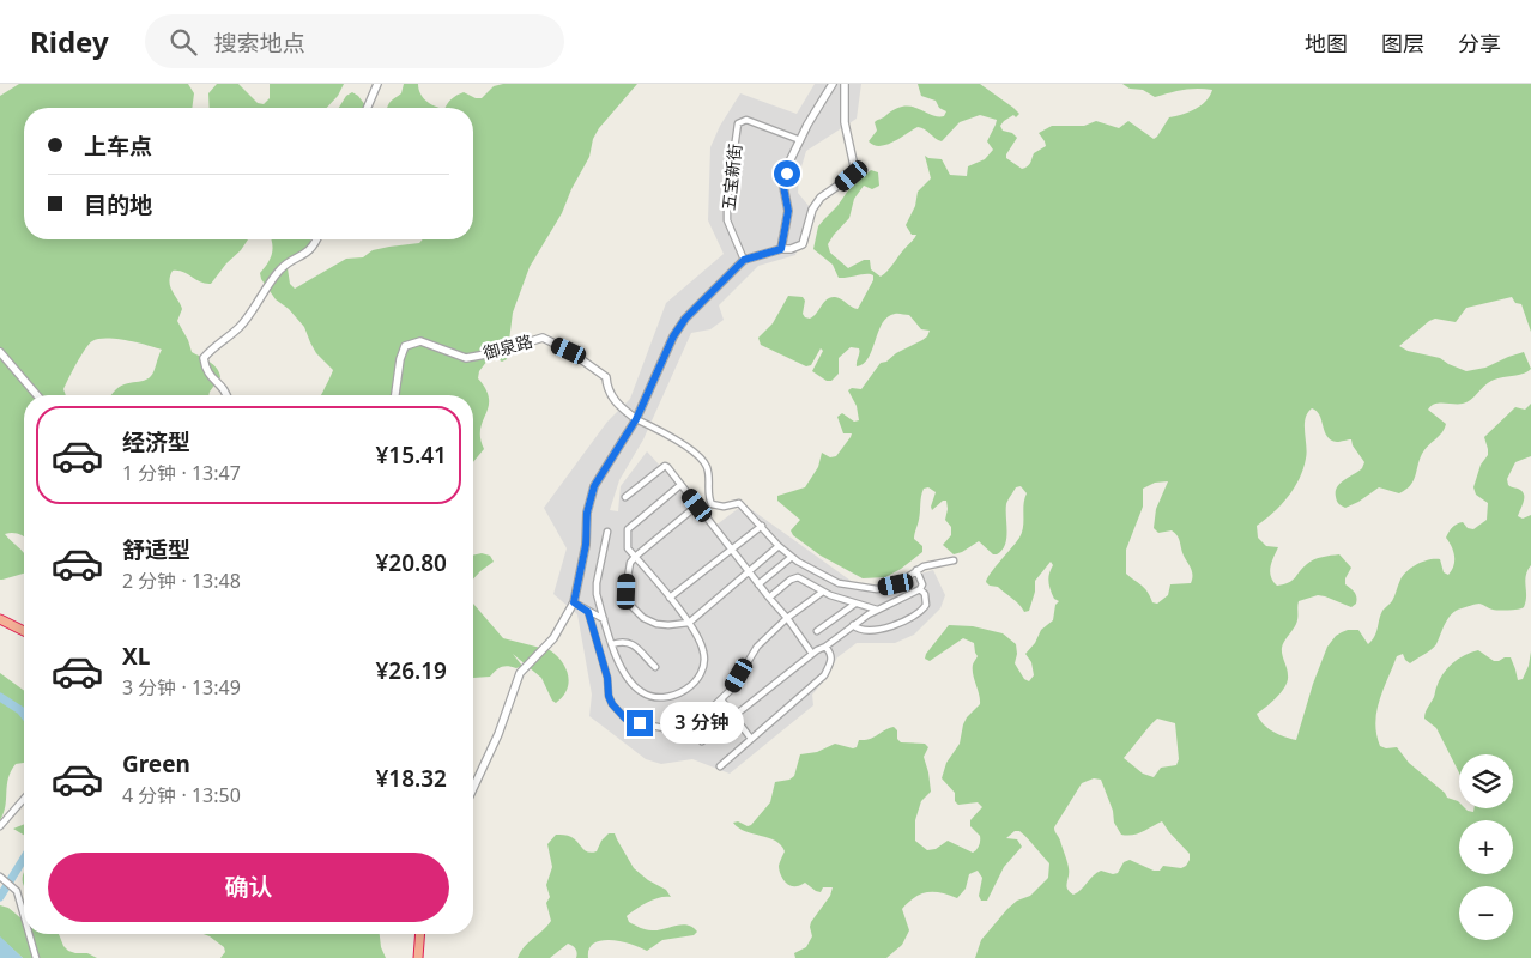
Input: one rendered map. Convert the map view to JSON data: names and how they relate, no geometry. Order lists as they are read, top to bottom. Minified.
{"streets":{"street":["五宝新街","御泉路"]},"page":{"header":"Ridey","search":"搜索地点","nav":["地图","图层","分享"],"banner":["上车点","目的地"],"list":[{"name":"经济型","note":"1 分钟 · 13:47","value":"¥15.41"},{"name":"舒适型","note":"2 分钟 · 13:48","value":"¥20.80"},{"name":"XL","note":"3 分钟 · 13:49","value":"¥26.19"},{"name":"Green","note":"4 分钟 · 13:50","value":"¥18.32"}],"bubble":"3 分钟","map_buttons":["+","−"],"buttons":"确认"}}
